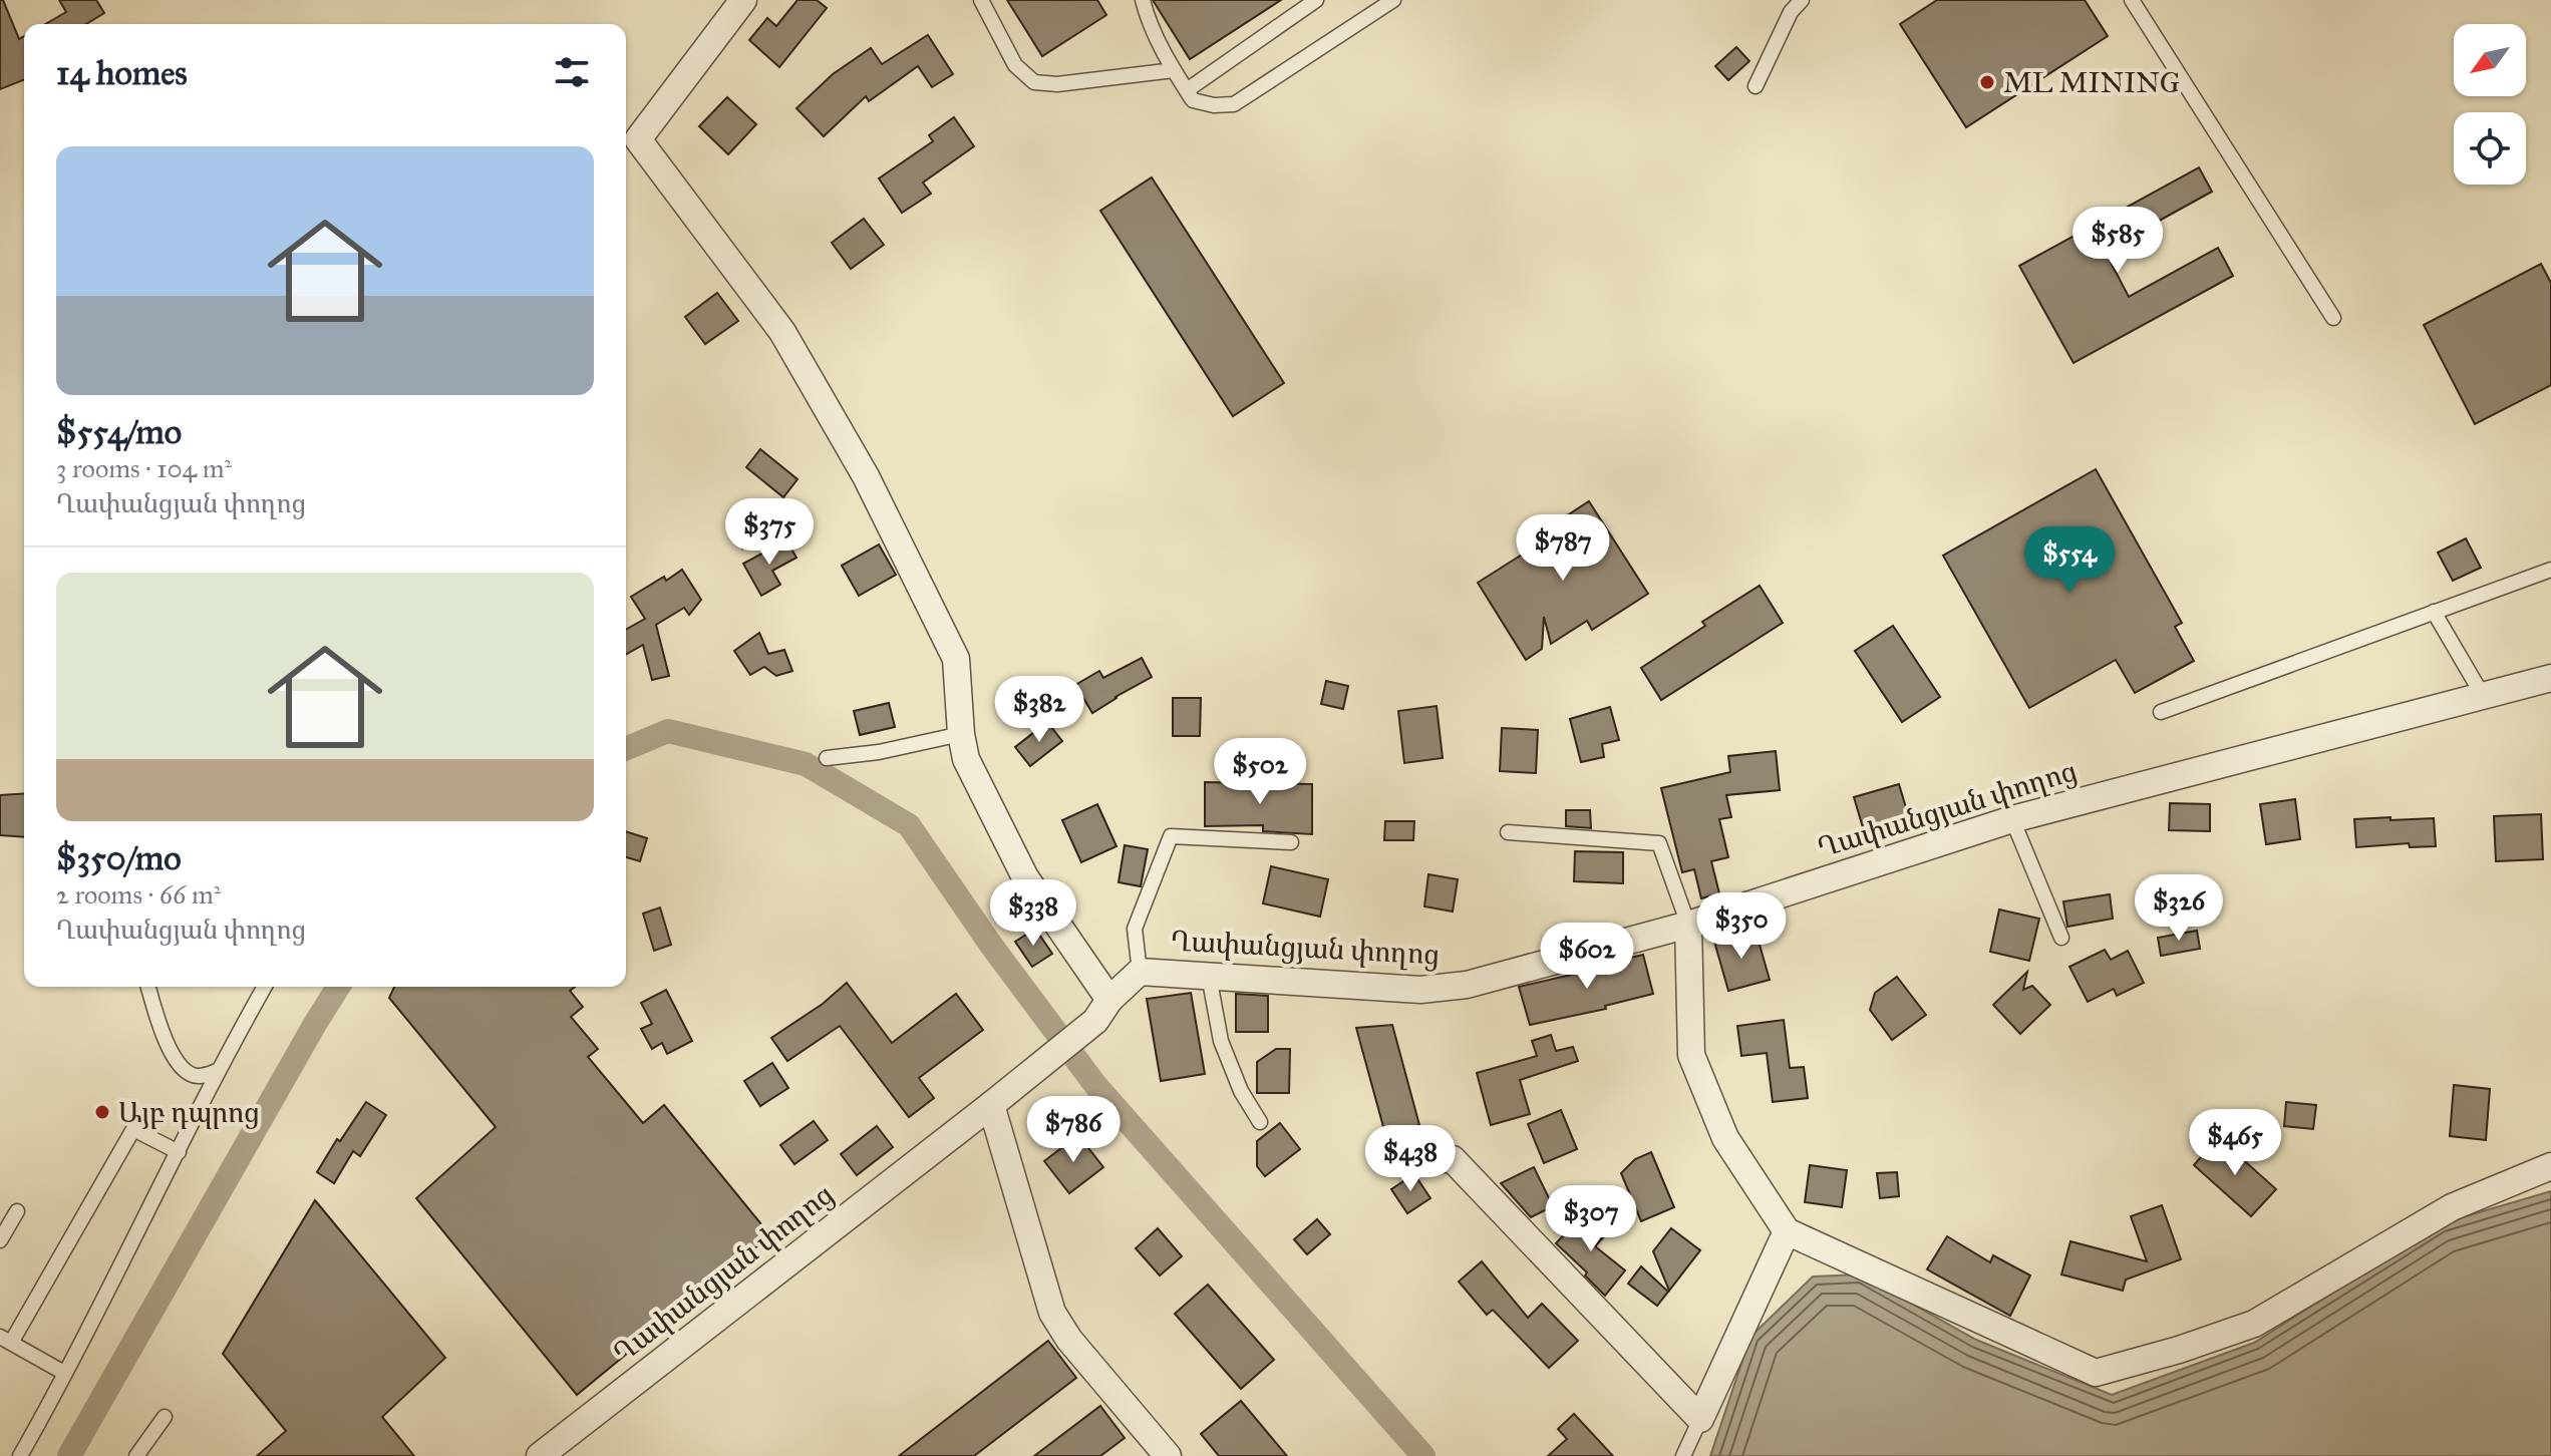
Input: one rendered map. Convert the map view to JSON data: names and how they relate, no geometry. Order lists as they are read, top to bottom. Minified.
{"streets":{"street":["Ղափանցյան փողոց"]},"places":["ML MINING","Այբ դպրոց"],"north":"bottom left","page":{"heading":"14 homes","list":[{"name":"$554/mo","note":"3 rooms · 104 m² · Ղափանցյան փողոց"},{"name":"$350/mo","note":"2 rooms · 66 m² · Ղափանցյան փողոց"}],"price":["$585","$375","$787","$554","$382","$502","$326","$338","$350","$602","$786","$465","$438","$307"]}}
